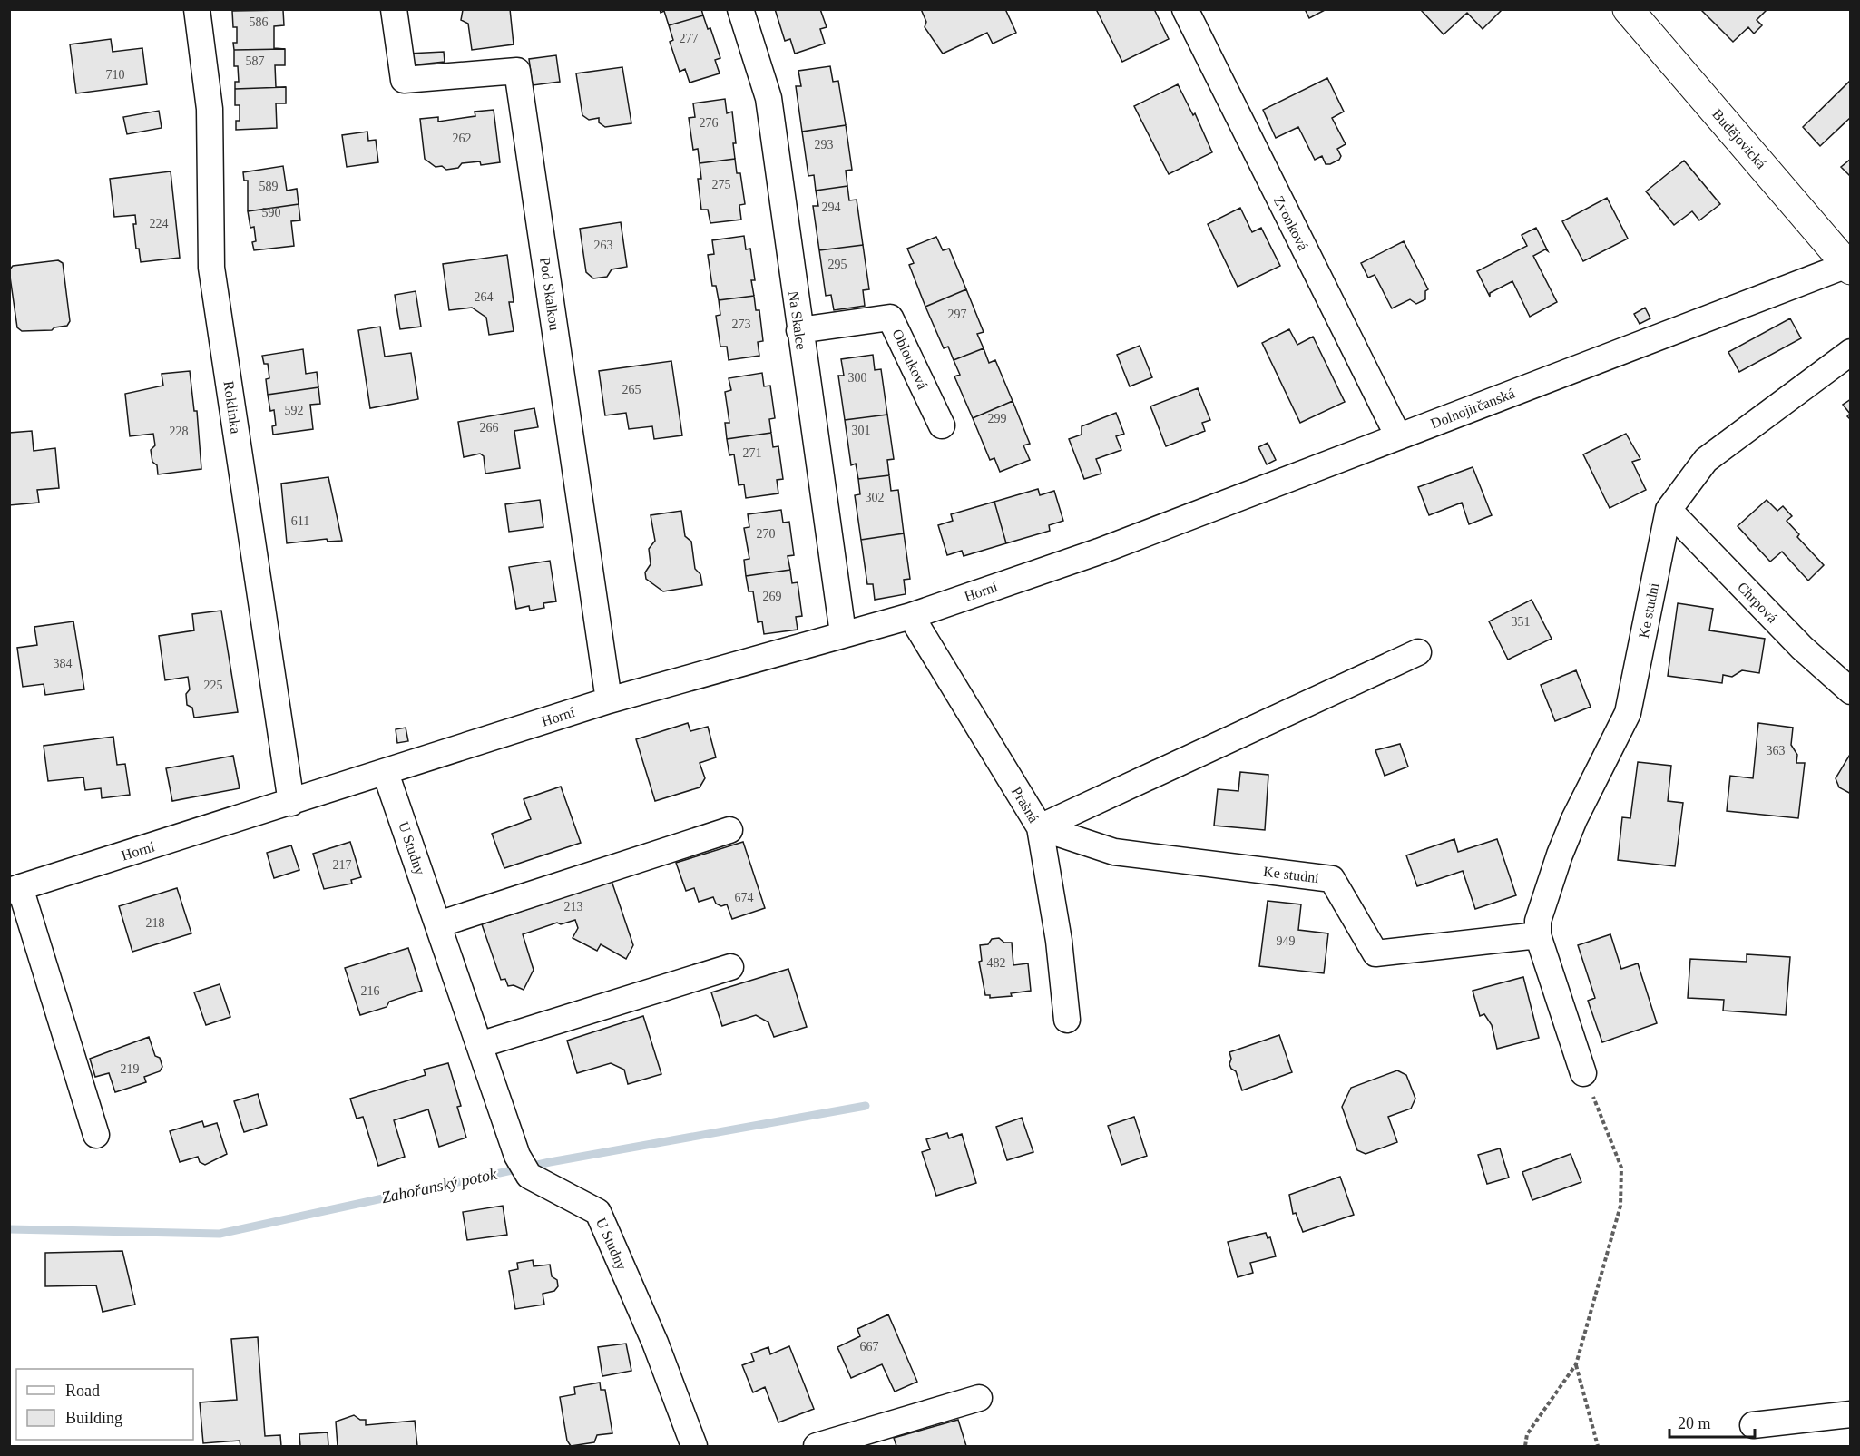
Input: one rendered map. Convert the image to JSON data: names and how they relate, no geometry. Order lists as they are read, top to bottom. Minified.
{"streets":{"main road":["Budějovická"],"street":["Zvonková","Pod Skalkou","Na Skalce","Oblouková","Roklinka","Dolnojirčanská","Horní","Chrpová","Ke studni","Prašná","U Studny"]},"crossings":[["Budějovická","Dolnojirčanská"],["Zvonková","Dolnojirčanská"],["Pod Skalkou","Horní"],["Na Skalce","Oblouková"],["Na Skalce","Horní"],["Roklinka","Horní"],["Dolnojirčanská","Horní"],["Horní","Prašná"],["Horní","U Studny"],["Chrpová","Ke studni"],["Ke studni","Prašná"]],"water":["Zahořanský potok"],"house_numbers":["586","277","587","710","276","262","293","275","589","294","590","224","263","295","264","297","273","300","265","592","299","266","301","228","271","302","611","270","269","351","384","225","363","217","674","213","218","949","482","216","219","667"],"legend":["Road","Building"],"scale_bar":"20 m"}
